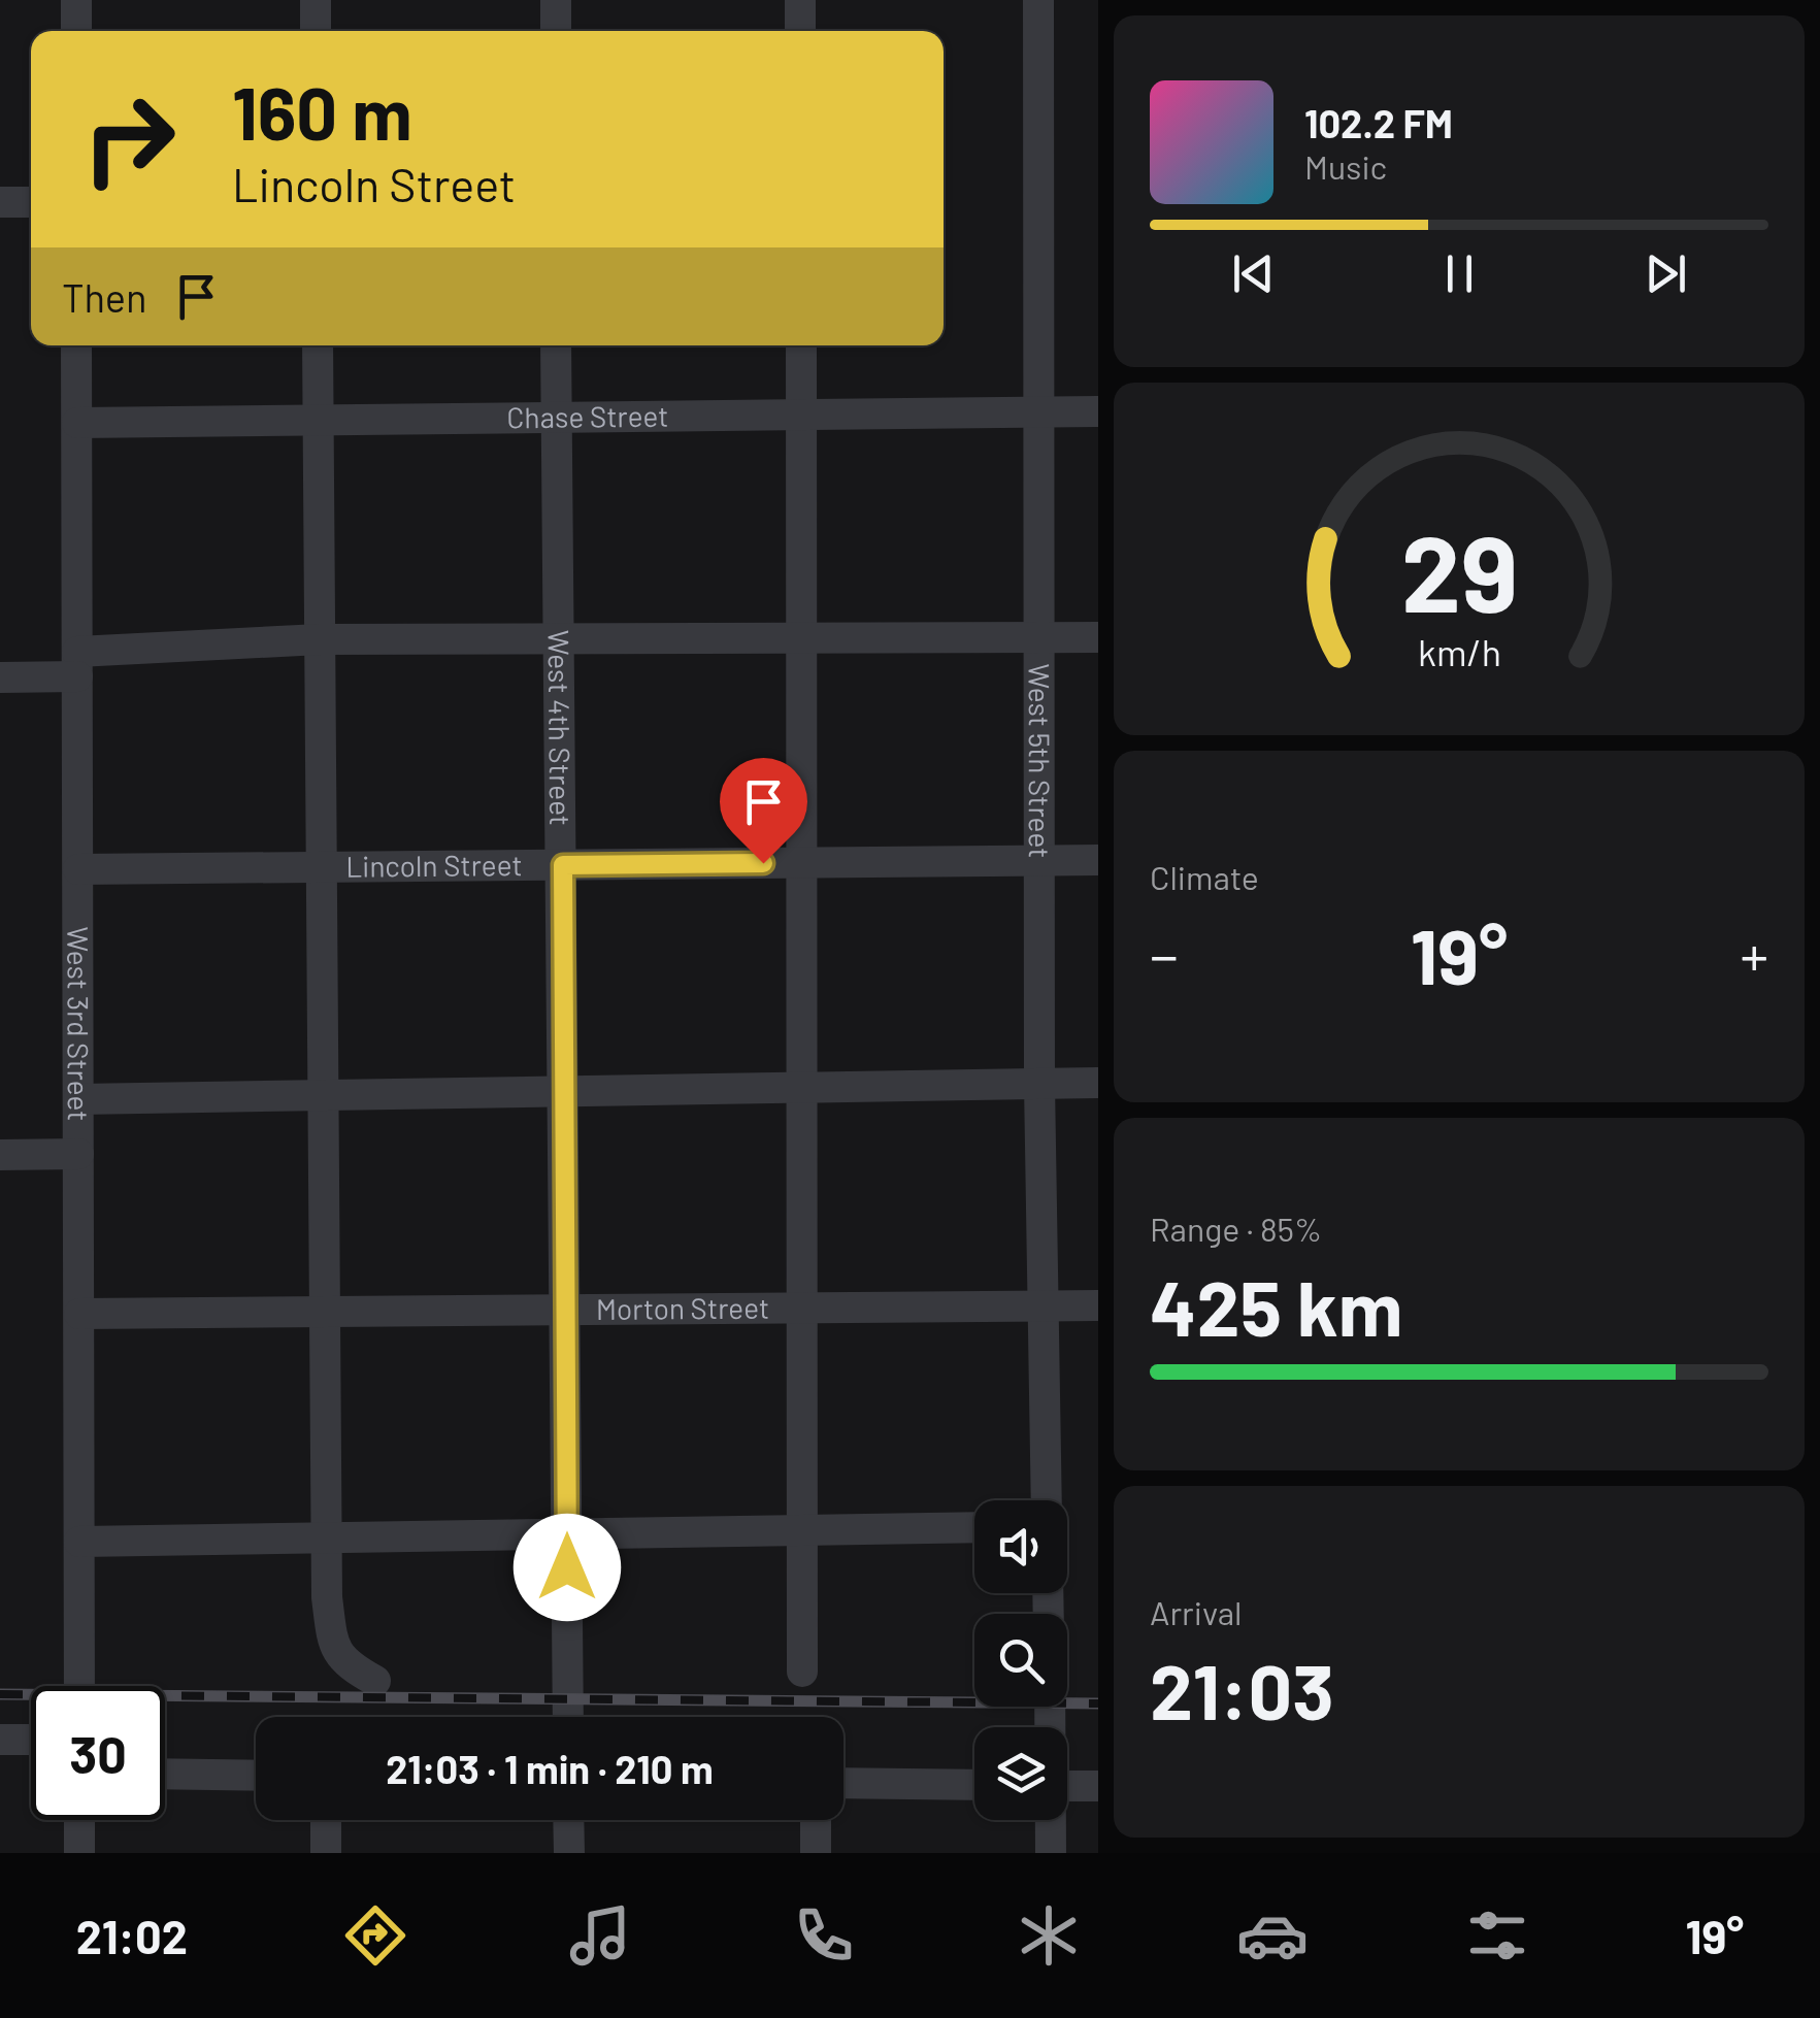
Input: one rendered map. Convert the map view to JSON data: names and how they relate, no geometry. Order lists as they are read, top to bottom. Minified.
{"streets":{"street":["Chase Street","West 4th Street","West 5th Street","Lincoln Street","West 3rd Street","Morton Street"]},"crossings":[["Chase Street","West 4th Street"],["Chase Street","West 5th Street"],["Chase Street","West 3rd Street"],["West 4th Street","Lincoln Street"],["West 4th Street","Morton Street"],["West 5th Street","Lincoln Street"],["West 5th Street","Morton Street"],["Lincoln Street","West 3rd Street"],["West 3rd Street","Morton Street"]],"page":{"turn":["160 m","Lincoln Street"],"song":["102.2 FM","Music"],"then":"Then","tile":["Climate",["Range · 85%","425 km"],["Arrival","21:03"]],"heat":["−","19°","+"],"limit":"30","trip":"21:03 · 1 min · 210 m","tabs":["21:02","19°"],"gauge":["29","km/h"]}}
